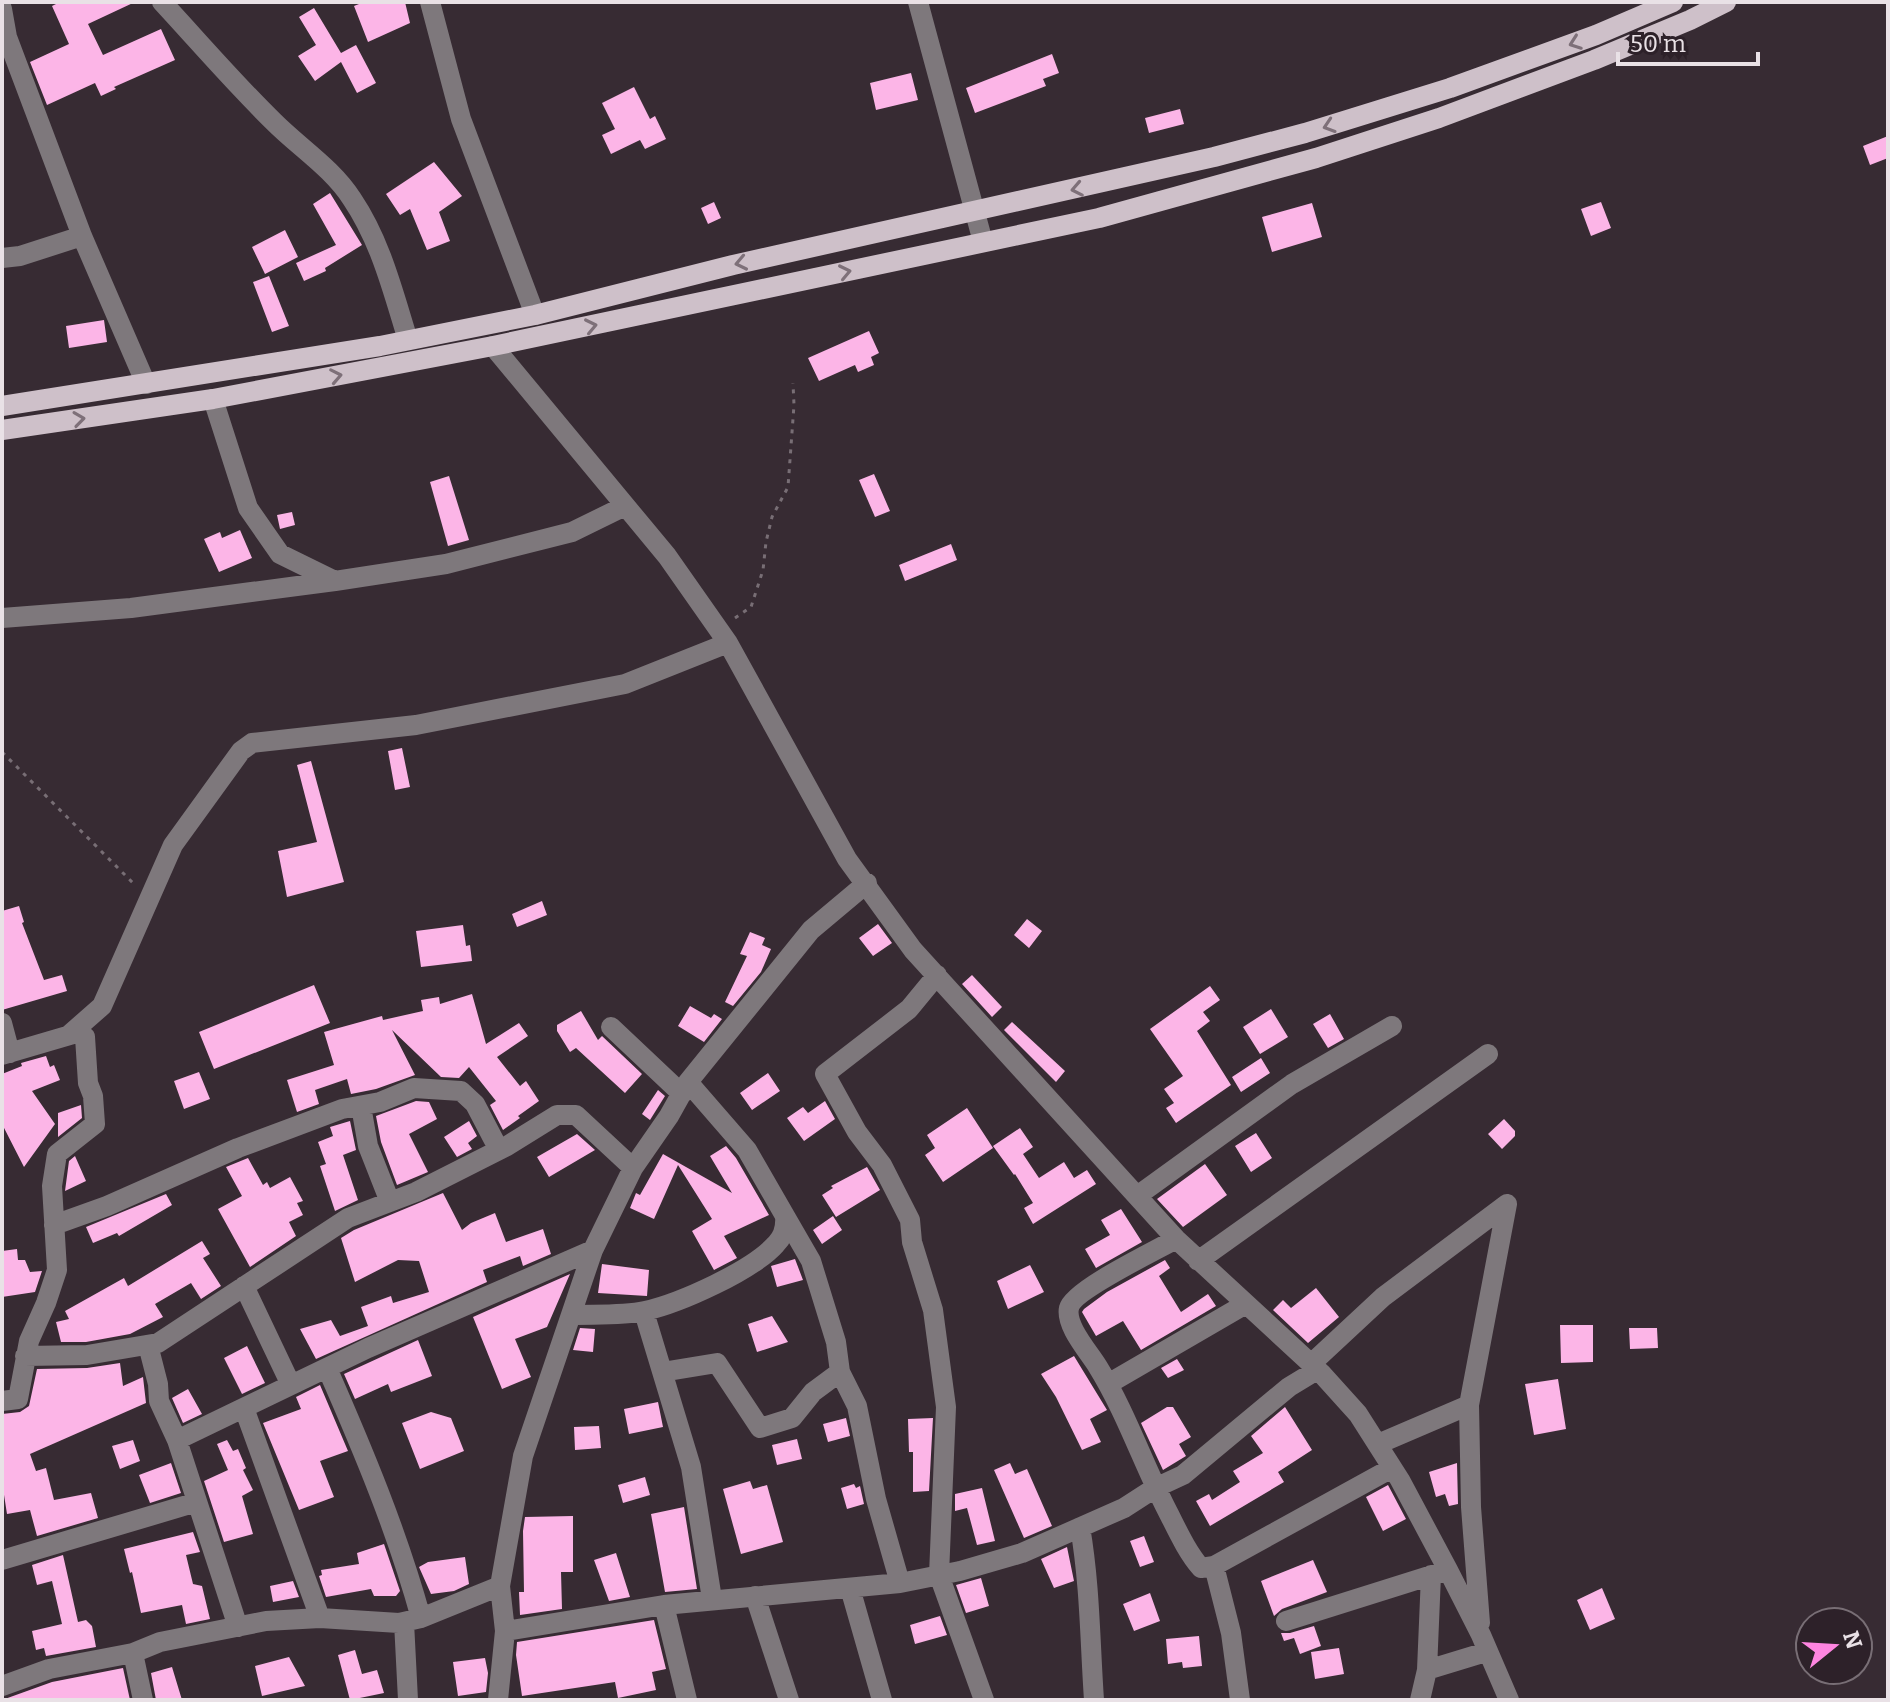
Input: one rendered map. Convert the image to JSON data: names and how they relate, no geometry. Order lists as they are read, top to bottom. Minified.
{"scale_bar":"50 m","north":"right"}
